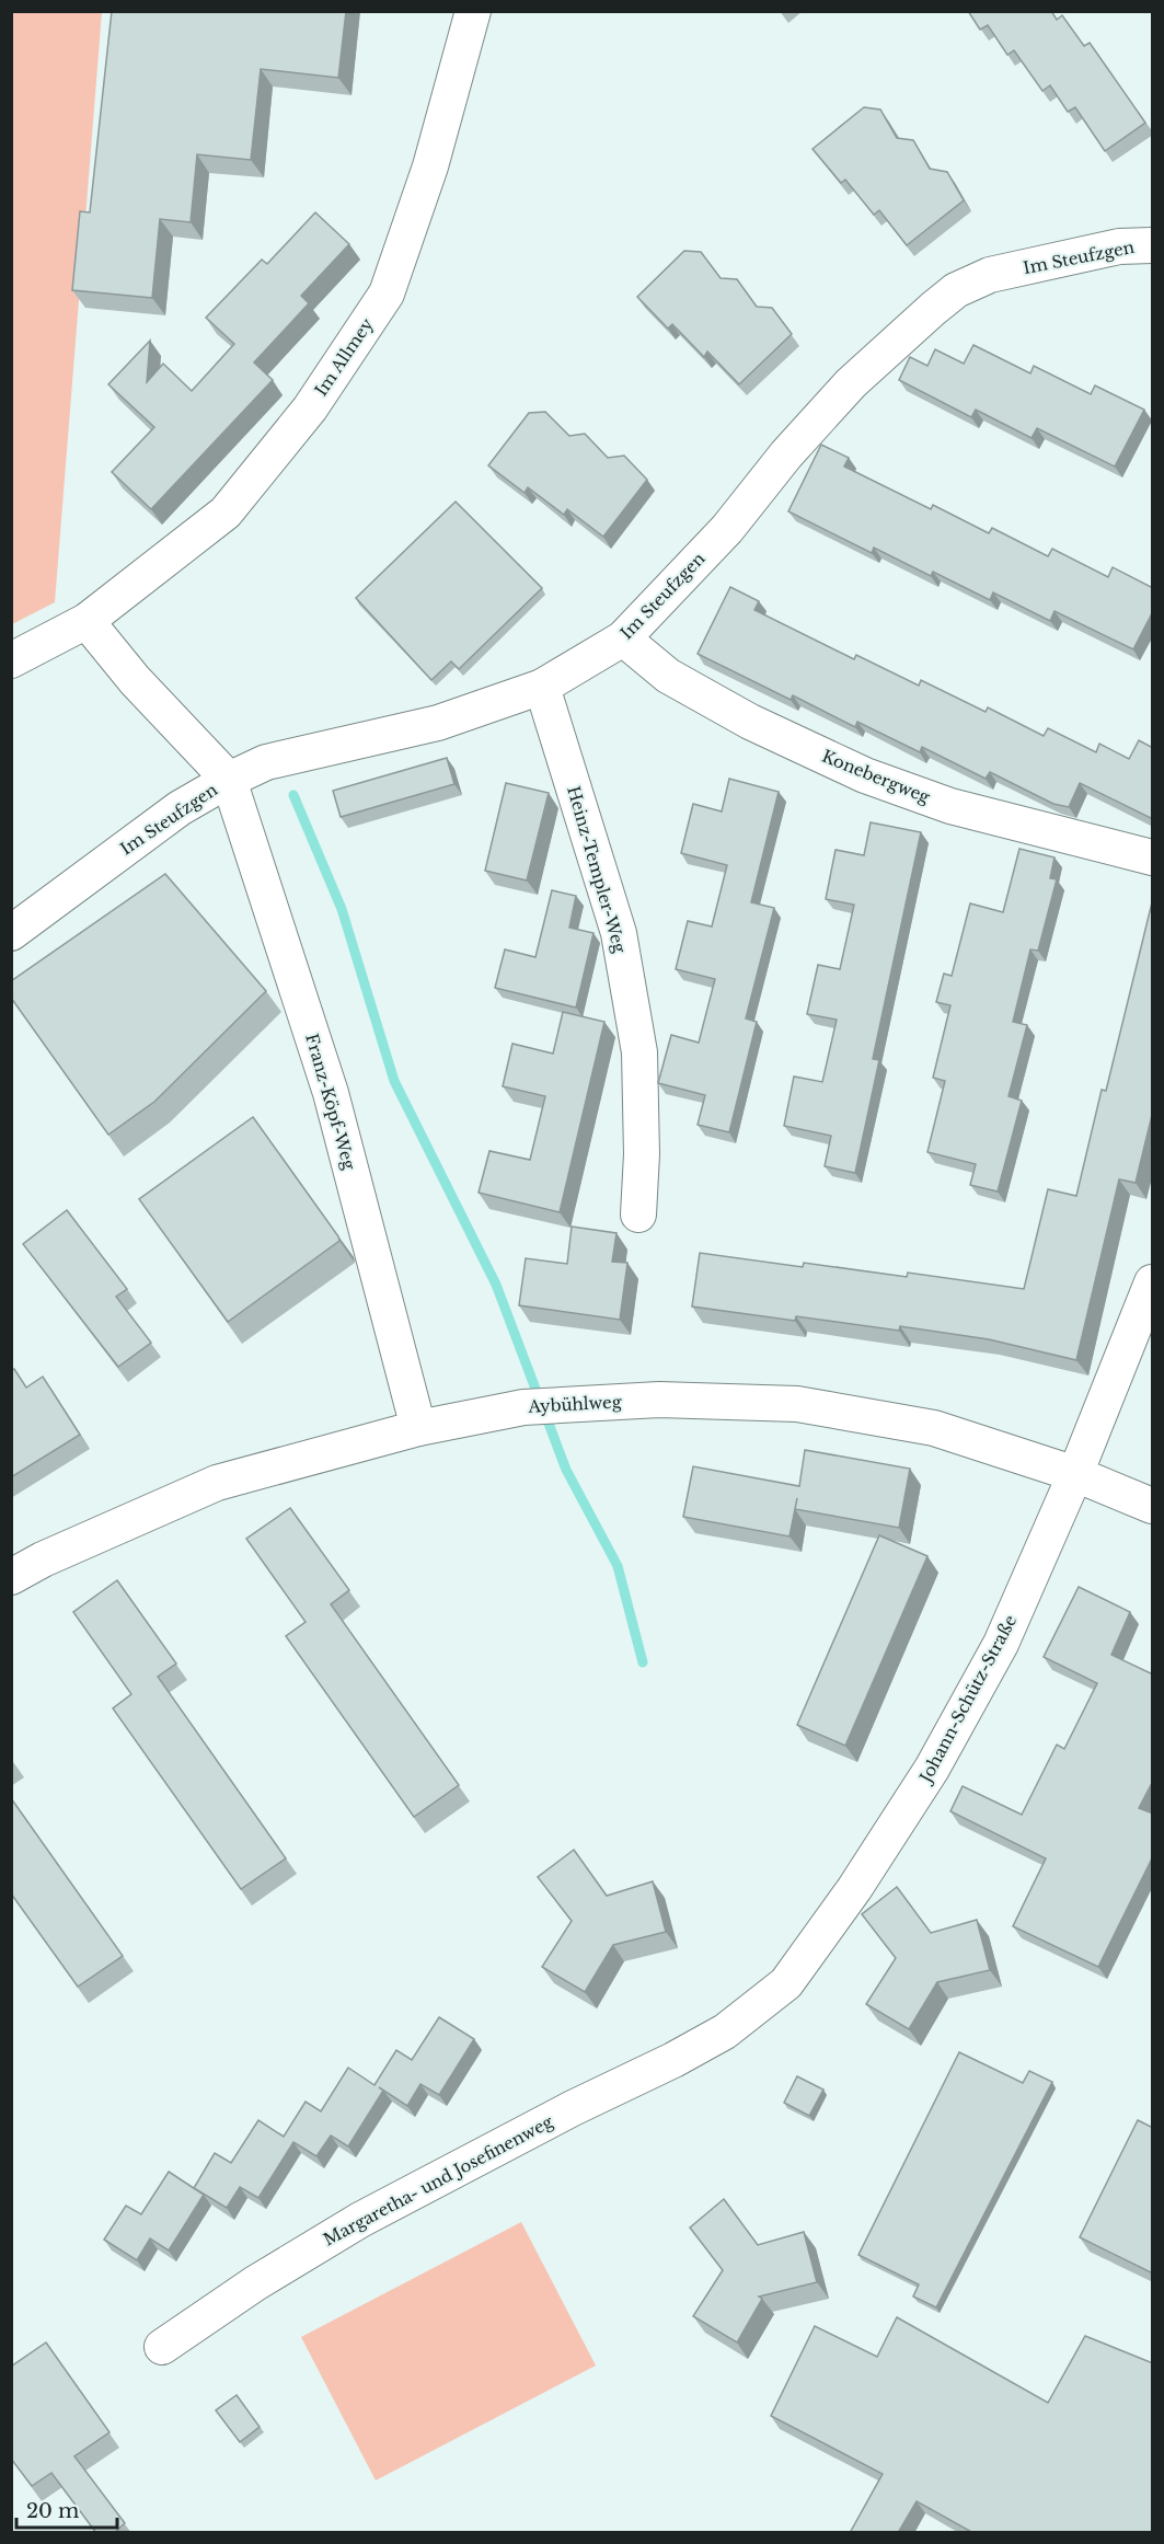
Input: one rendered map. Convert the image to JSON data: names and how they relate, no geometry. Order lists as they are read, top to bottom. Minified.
{"streets":{"street":["Im Steufzgen","Im Allmey","Konebergweg","Heinz-Templer-Weg","Franz-Köpf-Weg","Aybühlweg","Johann-Schütz-Straße","Margaretha- und Josefinenweg"]},"crossings":[["Im Steufzgen","Konebergweg"],["Im Steufzgen","Heinz-Templer-Weg"],["Im Steufzgen","Franz-Köpf-Weg"],["Franz-Köpf-Weg","Aybühlweg"],["Aybühlweg","Johann-Schütz-Straße"],["Johann-Schütz-Straße","Margaretha- und Josefinenweg"]],"scale_bar":"20 m"}
